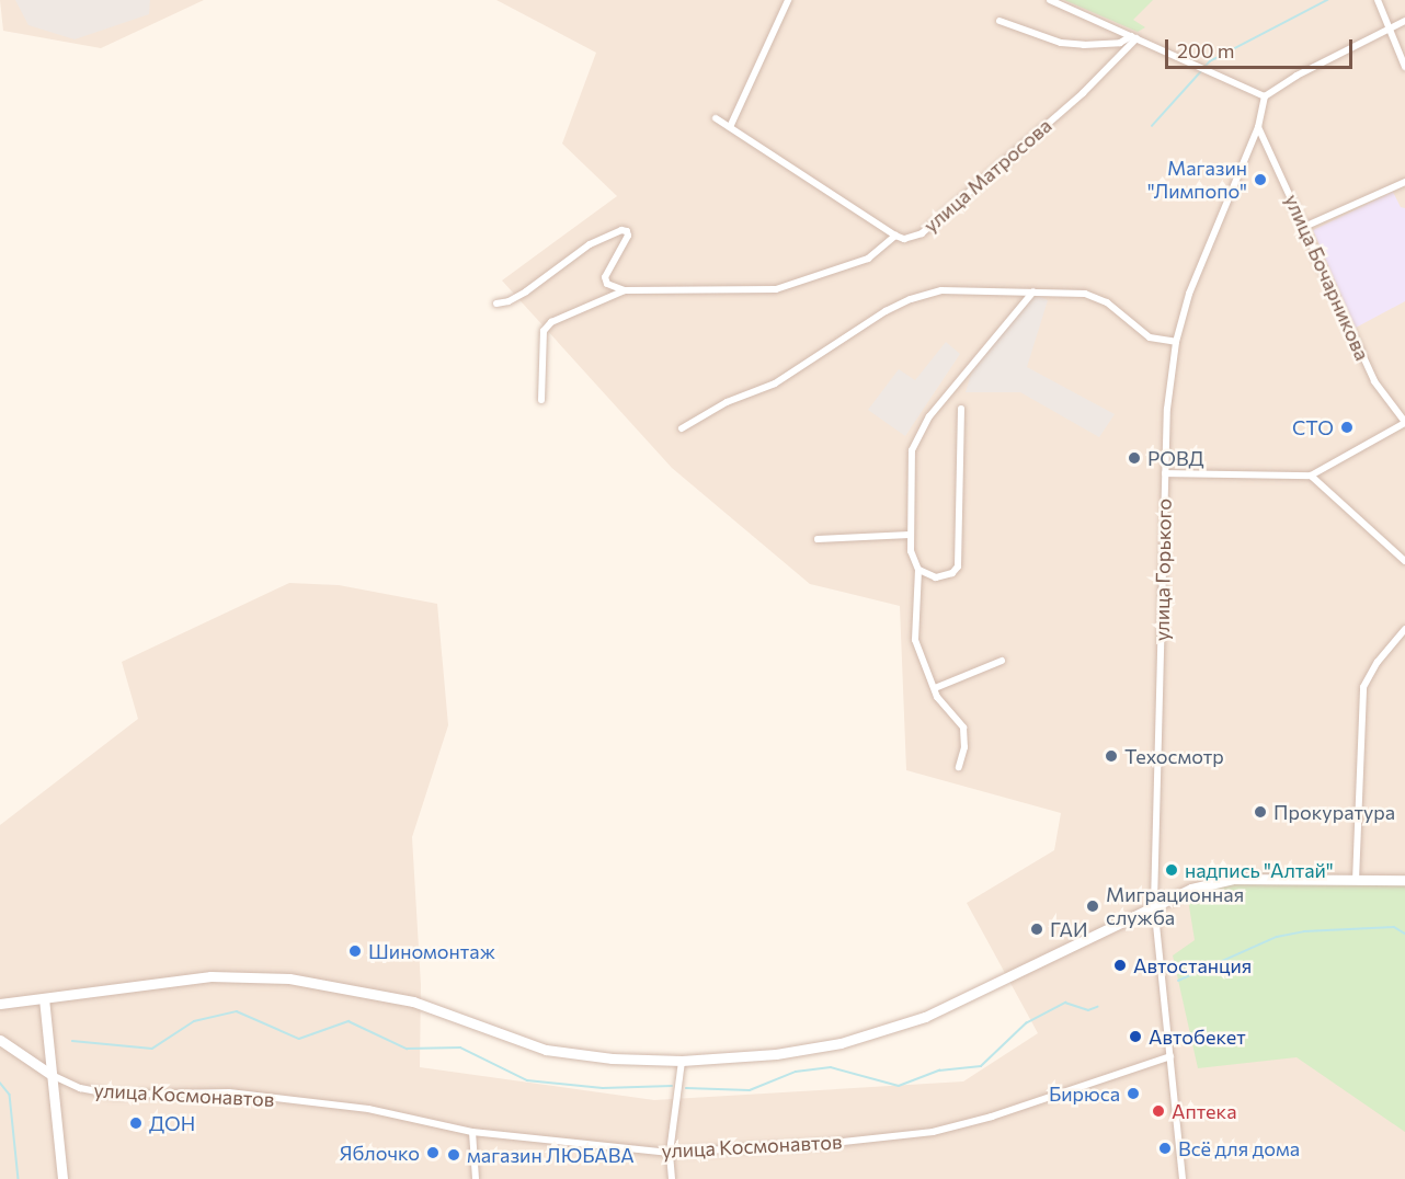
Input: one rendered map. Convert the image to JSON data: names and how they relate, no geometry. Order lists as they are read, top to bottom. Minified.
{"streets":{"street":["улица Матросова","улица Бочарникова","улица Горького","улица Космонавтов"]},"crossings":[["улица Бочарникова","улица Горького"],["улица Горького","улица Космонавтов"]],"places":["Магазин \"Лимпопо\"","СТО","РОВД","Техосмотр","Прокуратура","надпись \"Алтай\"","Миграционная служба","ГАИ","Шиномонтаж","Автостанция","Автобекет","Бирюса","Аптека","ДОН","Всё для дома","Яблочко","магазин ЛЮБАВА"],"scale_bar":"200 m"}
